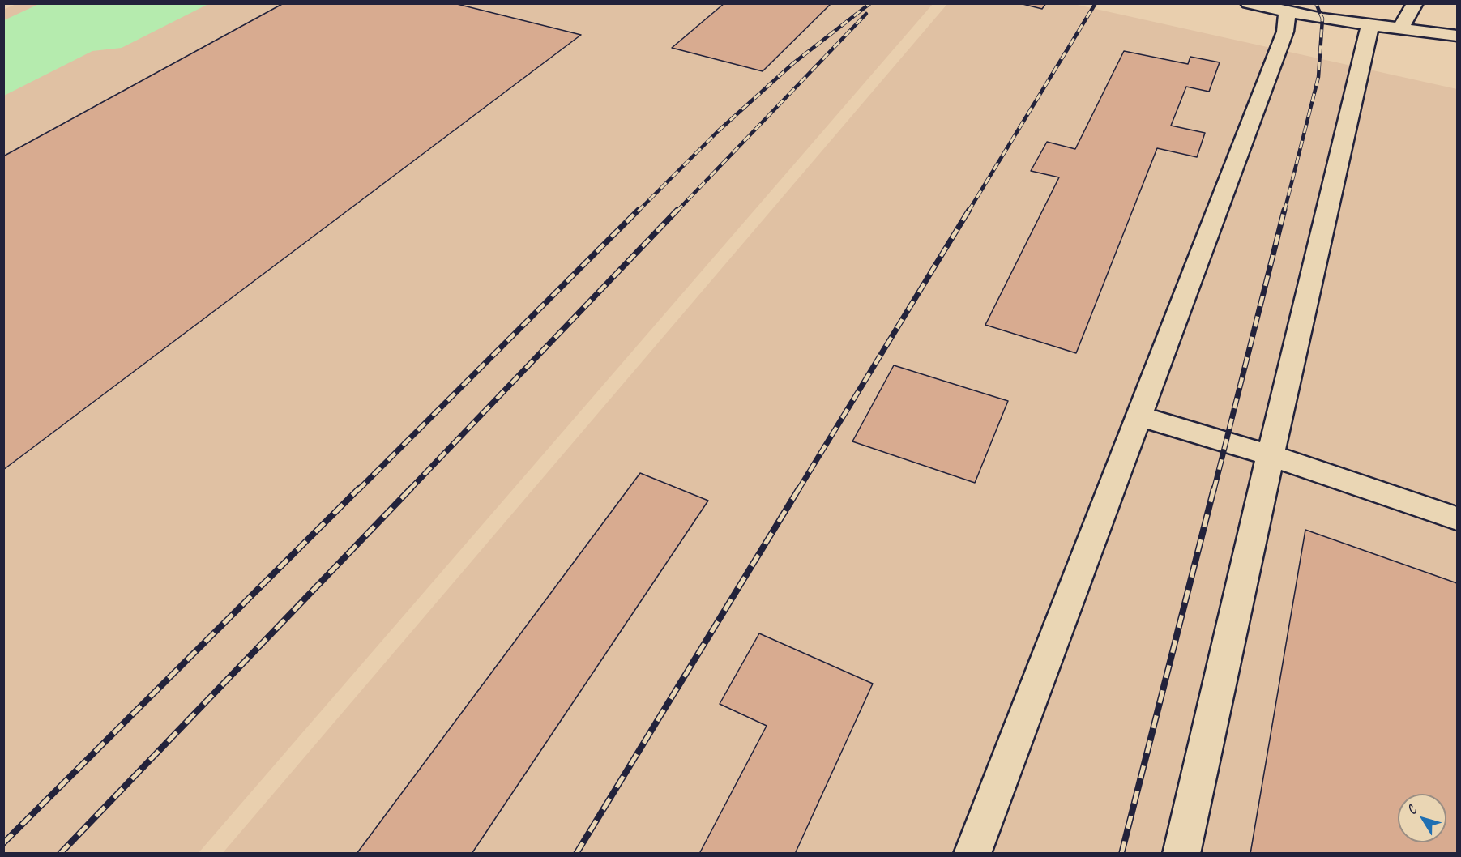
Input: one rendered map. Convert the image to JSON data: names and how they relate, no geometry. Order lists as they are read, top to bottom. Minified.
{"north":"top left"}
